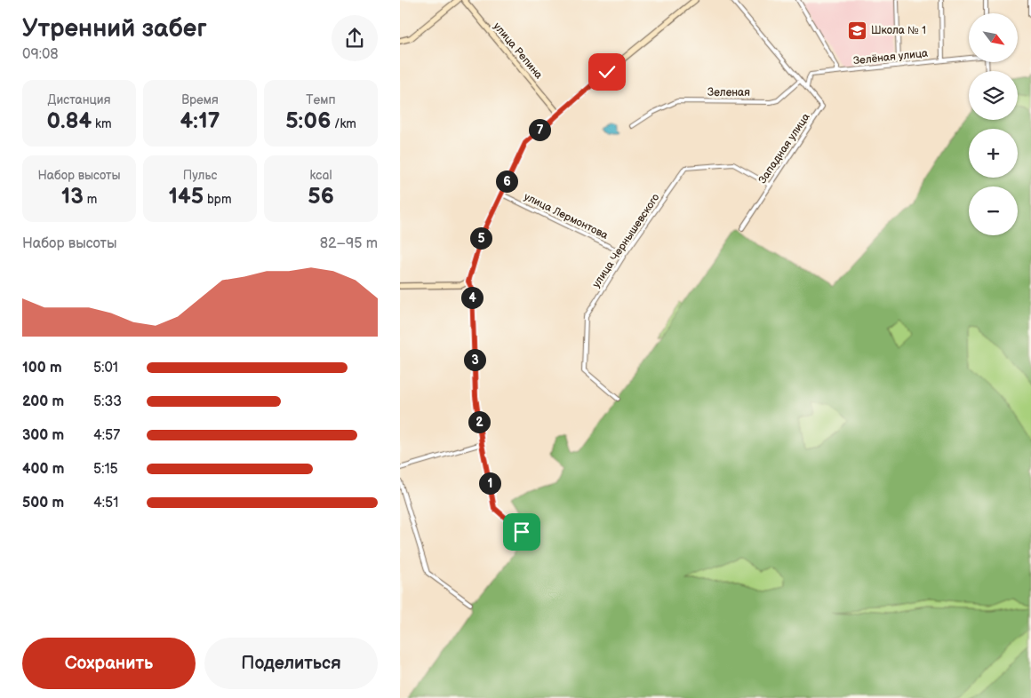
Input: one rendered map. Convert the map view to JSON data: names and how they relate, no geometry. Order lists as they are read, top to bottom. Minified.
{"streets":{"street":["улица Репина","Зелёная улица","Зеленая","Западная улица","улица Лермонтова","улица Чернышевского"]},"crossings":[["Зелёная улица","Западная улица"],["Зеленая","Западная улица"],["Западная улица","улица Чернышевского"],["улица Лермонтова","улица Чернышевского"]],"places":{"school or university":["Школа № 1"]},"north":"bottom right","page":{"heading":["Утренний забег","09:08"],"map_buttons":["+","−"],"stats":[["Дистанция","0.84 km"],["Время","4:17"],["Темп","5:06 /km"],["Набор высоты","13 m"],["Пульс","145 bpm"],["kcal","56"]],"pins":["7","6","5","4","3","2","1"],"chart":["Набор высоты","82–95 m"],"list":[{"name":"100 m","note":"5:01"},{"name":"200 m","note":"5:33"},{"name":"300 m","note":"4:57"},{"name":"400 m","note":"5:15"},{"name":"500 m","note":"4:51"}],"buttons":["Сохранить","Поделиться"]}}
